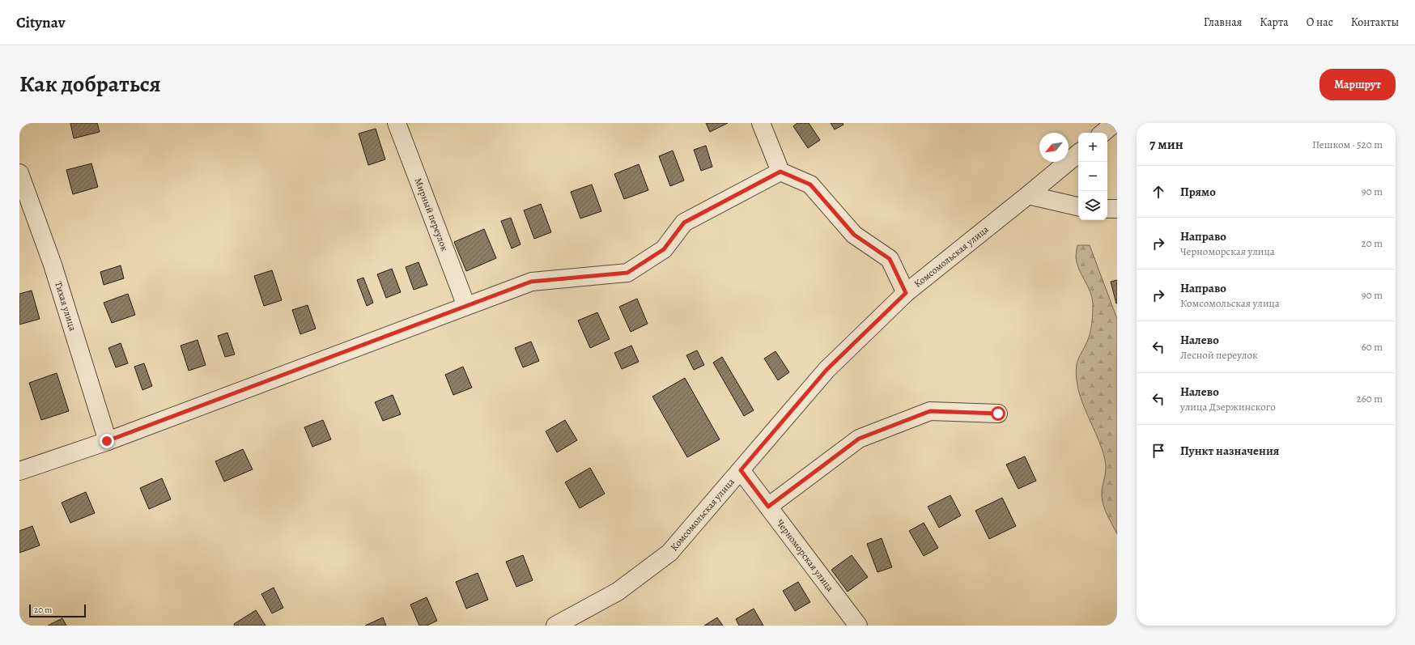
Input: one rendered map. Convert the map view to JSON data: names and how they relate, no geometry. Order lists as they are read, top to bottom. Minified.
{"streets":{"street":["Мирный переулок","Комсомольская улица","Тихая улица","Черноморская улица"]},"crossings":[["Комсомольская улица","Черноморская улица"]],"scale_bar":"20 m","north":"bottom left","page":{"header":"Citynav","nav":["Главная","Карта","О нас","Контакты"],"title":"Как добраться","buttons":"Маршрут","heading":["7 мин","Пешком · 520 m"],"map_buttons":["+","−"],"list":[["Прямо","90 m"],["Направо","Черноморская улица","20 m"],["Направо","Комсомольская улица","90 m"],["Налево","Лесной переулок","60 m"],["Налево","улица Дзержинского","260 m"],"Пункт назначения"],"scale":"20 m"}}
